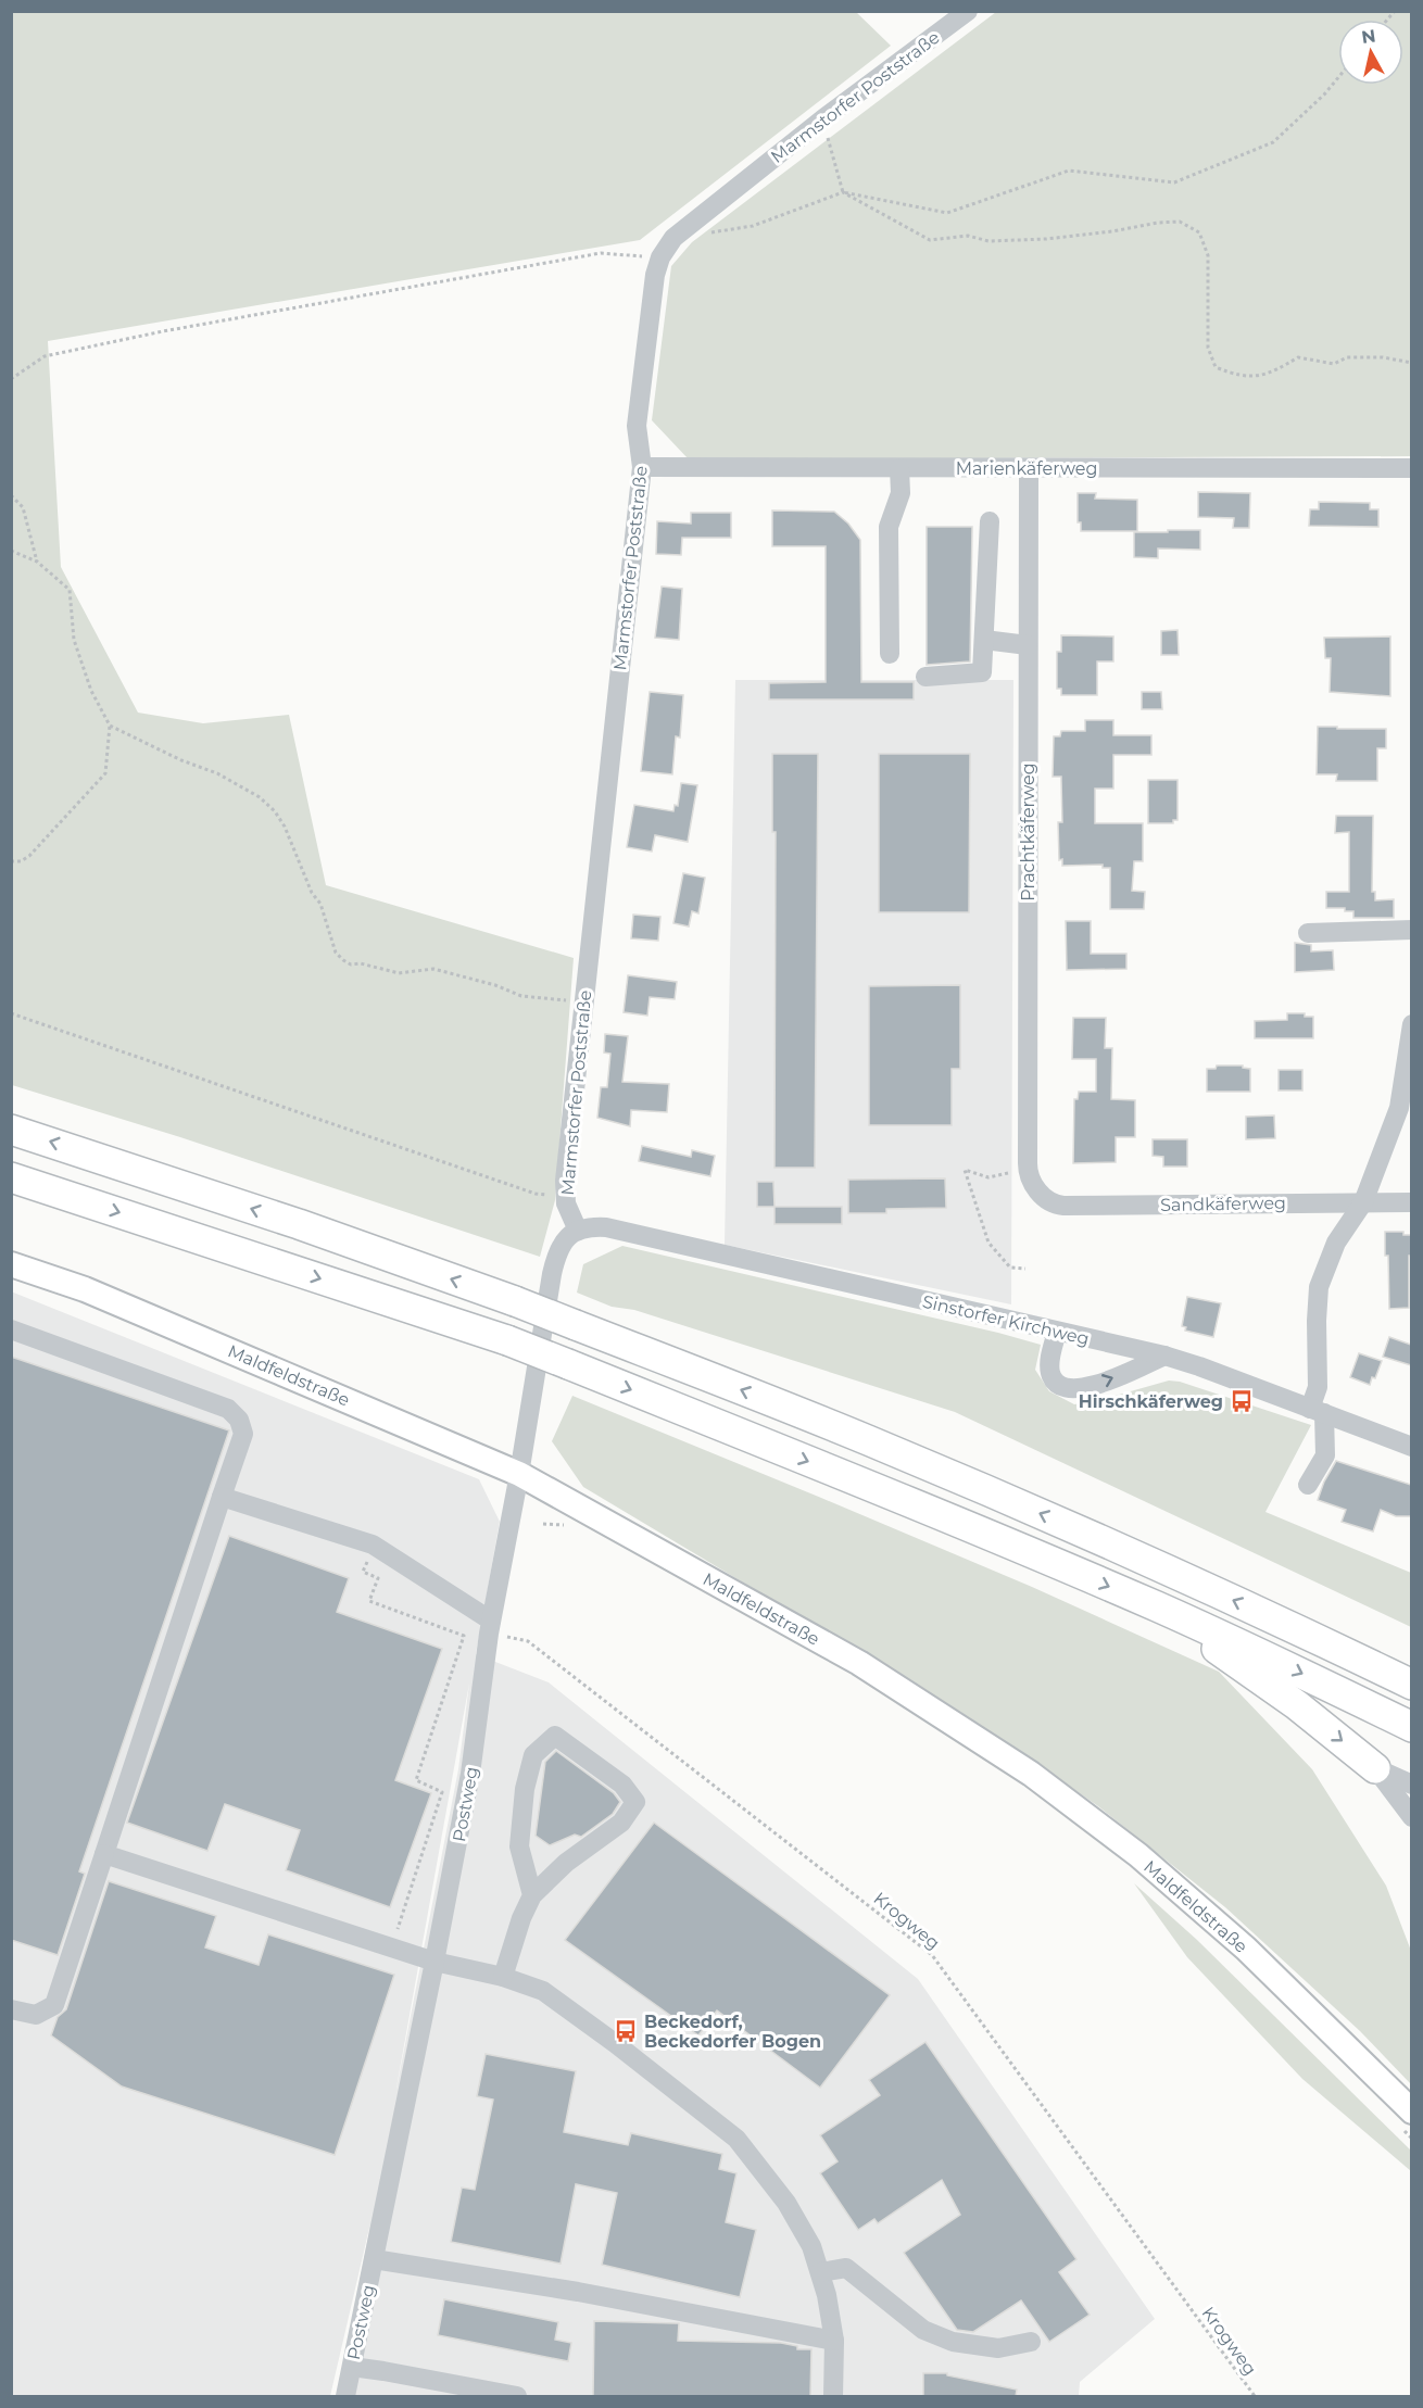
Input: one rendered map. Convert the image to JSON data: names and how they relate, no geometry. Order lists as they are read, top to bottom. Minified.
{"streets":{"main road":["Maldfeldstraße"],"street":["Marmstorfer Poststraße","Marienkäferweg","Prachtkäferweg","Sandkäferweg","Sinstorfer Kirchweg","Postweg"],"path":["Krogweg"]},"crossings":[["Marmstorfer Poststraße","Marienkäferweg"],["Marmstorfer Poststraße","Sinstorfer Kirchweg"],["Marmstorfer Poststraße","Postweg"],["Marienkäferweg","Prachtkäferweg"],["Prachtkäferweg","Sandkäferweg"],["Sinstorfer Kirchweg","Postweg"],["Maldfeldstraße","Postweg"],["Postweg","Krogweg"]],"places":{"bus stop":["Hirschkäferweg","Beckedorf, Beckedorfer Bogen"]},"north":"top"}
